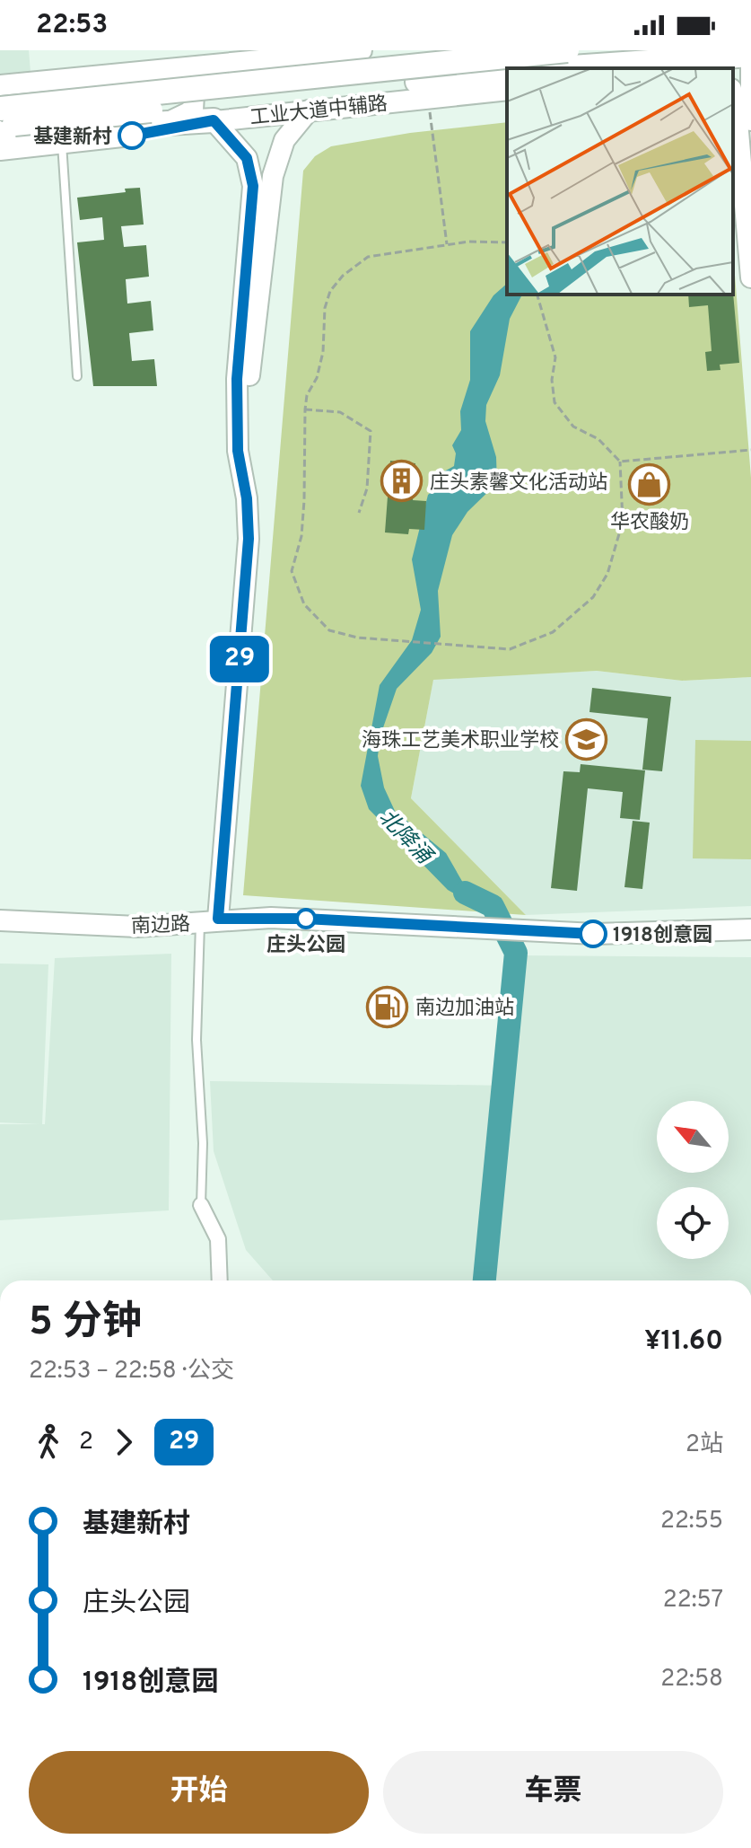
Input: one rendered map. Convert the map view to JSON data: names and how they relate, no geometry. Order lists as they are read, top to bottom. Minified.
{"streets":{"street":["工业大道中辅路","南边路"]},"water":["北降涌"],"places":{"other":["基建新村","庄头公园","1918创意园"],"building":["庄头素馨文化活动站"],"shop":["华农酸奶"],"school or university":["海珠工艺美术职业学校"],"fuel station":["南边加油站"]},"lines":["bus line 29"],"north":"top left","page":{"status":"22:53","on_map":"29","heading":["5 分钟","22:53 – 22:58 · 公交","¥11.60"],"legs":["2","29","2站"],"list":[{"name":"基建新村","value":"22:55"},{"name":"庄头公园","value":"22:57"},{"name":"1918创意园","value":"22:58"}],"buttons":["开始","车票"]}}
